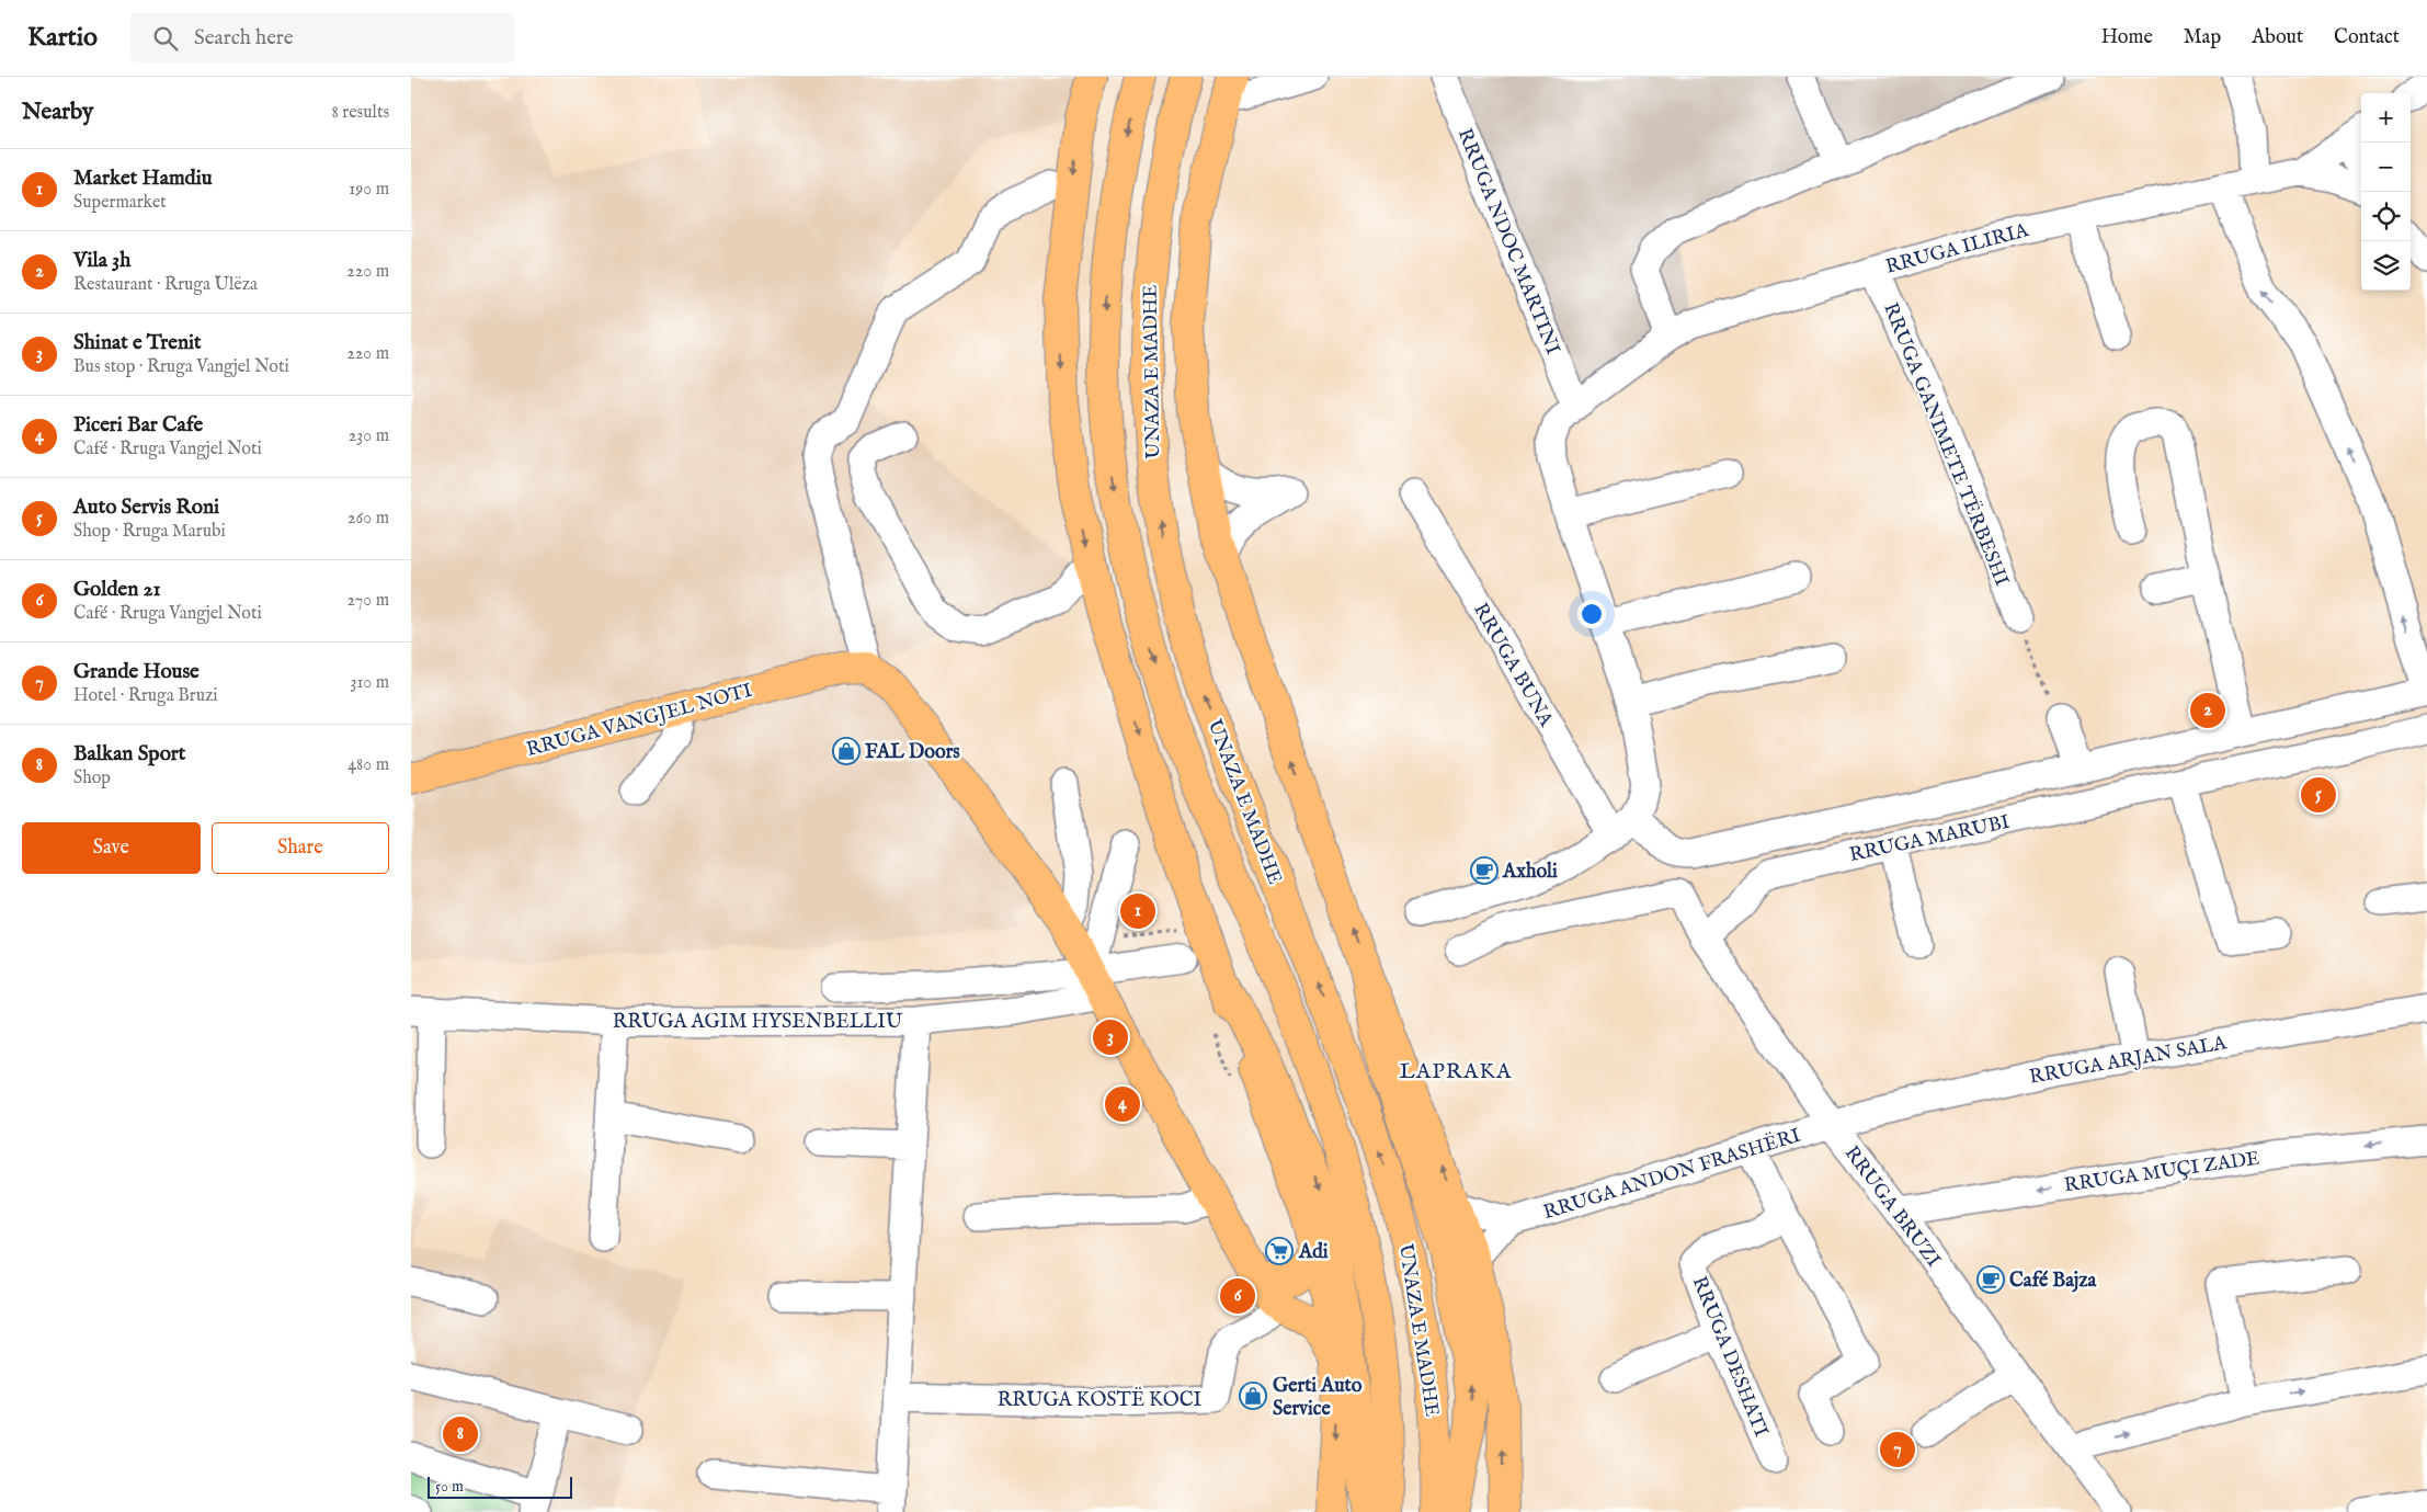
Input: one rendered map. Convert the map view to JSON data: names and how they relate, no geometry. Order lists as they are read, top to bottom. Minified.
{"streets":{"main road":["UNAZA E MADHE","RRUGA VANGJEL NOTI"],"street":["RRUGA NDOC MARTINI","RRUGA ILIRIA","RRUGA GANIMETE TËRBESHI","RRUGA BUNA","RRUGA MARUBI","RRUGA AGIM HYSENBELLIU","RRUGA ARJAN SALA","RRUGA MUÇI ZADE","RRUGA ANDON FRASHËRI","RRUGA BRUZI","RRUGA DESHATI","RRUGA KOSTË KOCI"]},"crossings":[["RRUGA NDOC MARTINI","RRUGA ILIRIA"],["RRUGA ILIRIA","RRUGA GANIMETE TËRBESHI"],["RRUGA MARUBI","RRUGA BRUZI"],["RRUGA ARJAN SALA","RRUGA ANDON FRASHËRI"],["RRUGA ARJAN SALA","RRUGA BRUZI"],["RRUGA MUÇI ZADE","RRUGA BRUZI"],["RRUGA ANDON FRASHËRI","RRUGA BRUZI"]],"districts":["LAPRAKA"],"places":{"shop":["FAL Doors","Gerti Auto Service"],"cafe":["Axholi","Café Bajza"],"supermarket":["Adi"]},"scale_bar":"50 m","page":{"header":"Kartio","search":"Search here","nav":["Home","Map","About","Contact"],"heading":["Nearby","8 results"],"map_buttons":["+","−"],"list":[{"mark":"1","name":"Market Hamdiu","note":"Supermarket","value":"190 m"},{"mark":"2","name":"Vila 3h","note":"Restaurant · Rruga Ulëza","value":"220 m"},{"mark":"3","name":"Shinat e Trenit","note":"Bus stop · Rruga Vangjel Noti","value":"220 m"},{"mark":"4","name":"Piceri Bar Cafe","note":"Café · Rruga Vangjel Noti","value":"230 m"},{"mark":"5","name":"Auto Servis Roni","note":"Shop · Rruga Marubi","value":"260 m"},{"mark":"6","name":"Golden 21","note":"Café · Rruga Vangjel Noti","value":"270 m"},{"mark":"7","name":"Grande House","note":"Hotel · Rruga Bruzi","value":"310 m"},{"mark":"8","name":"Balkan Sport","note":"Shop","value":"480 m"}],"pins":["2","5","1","3","4","6","8","7"],"buttons":["Save","Share"],"scale":"50 m"}}
